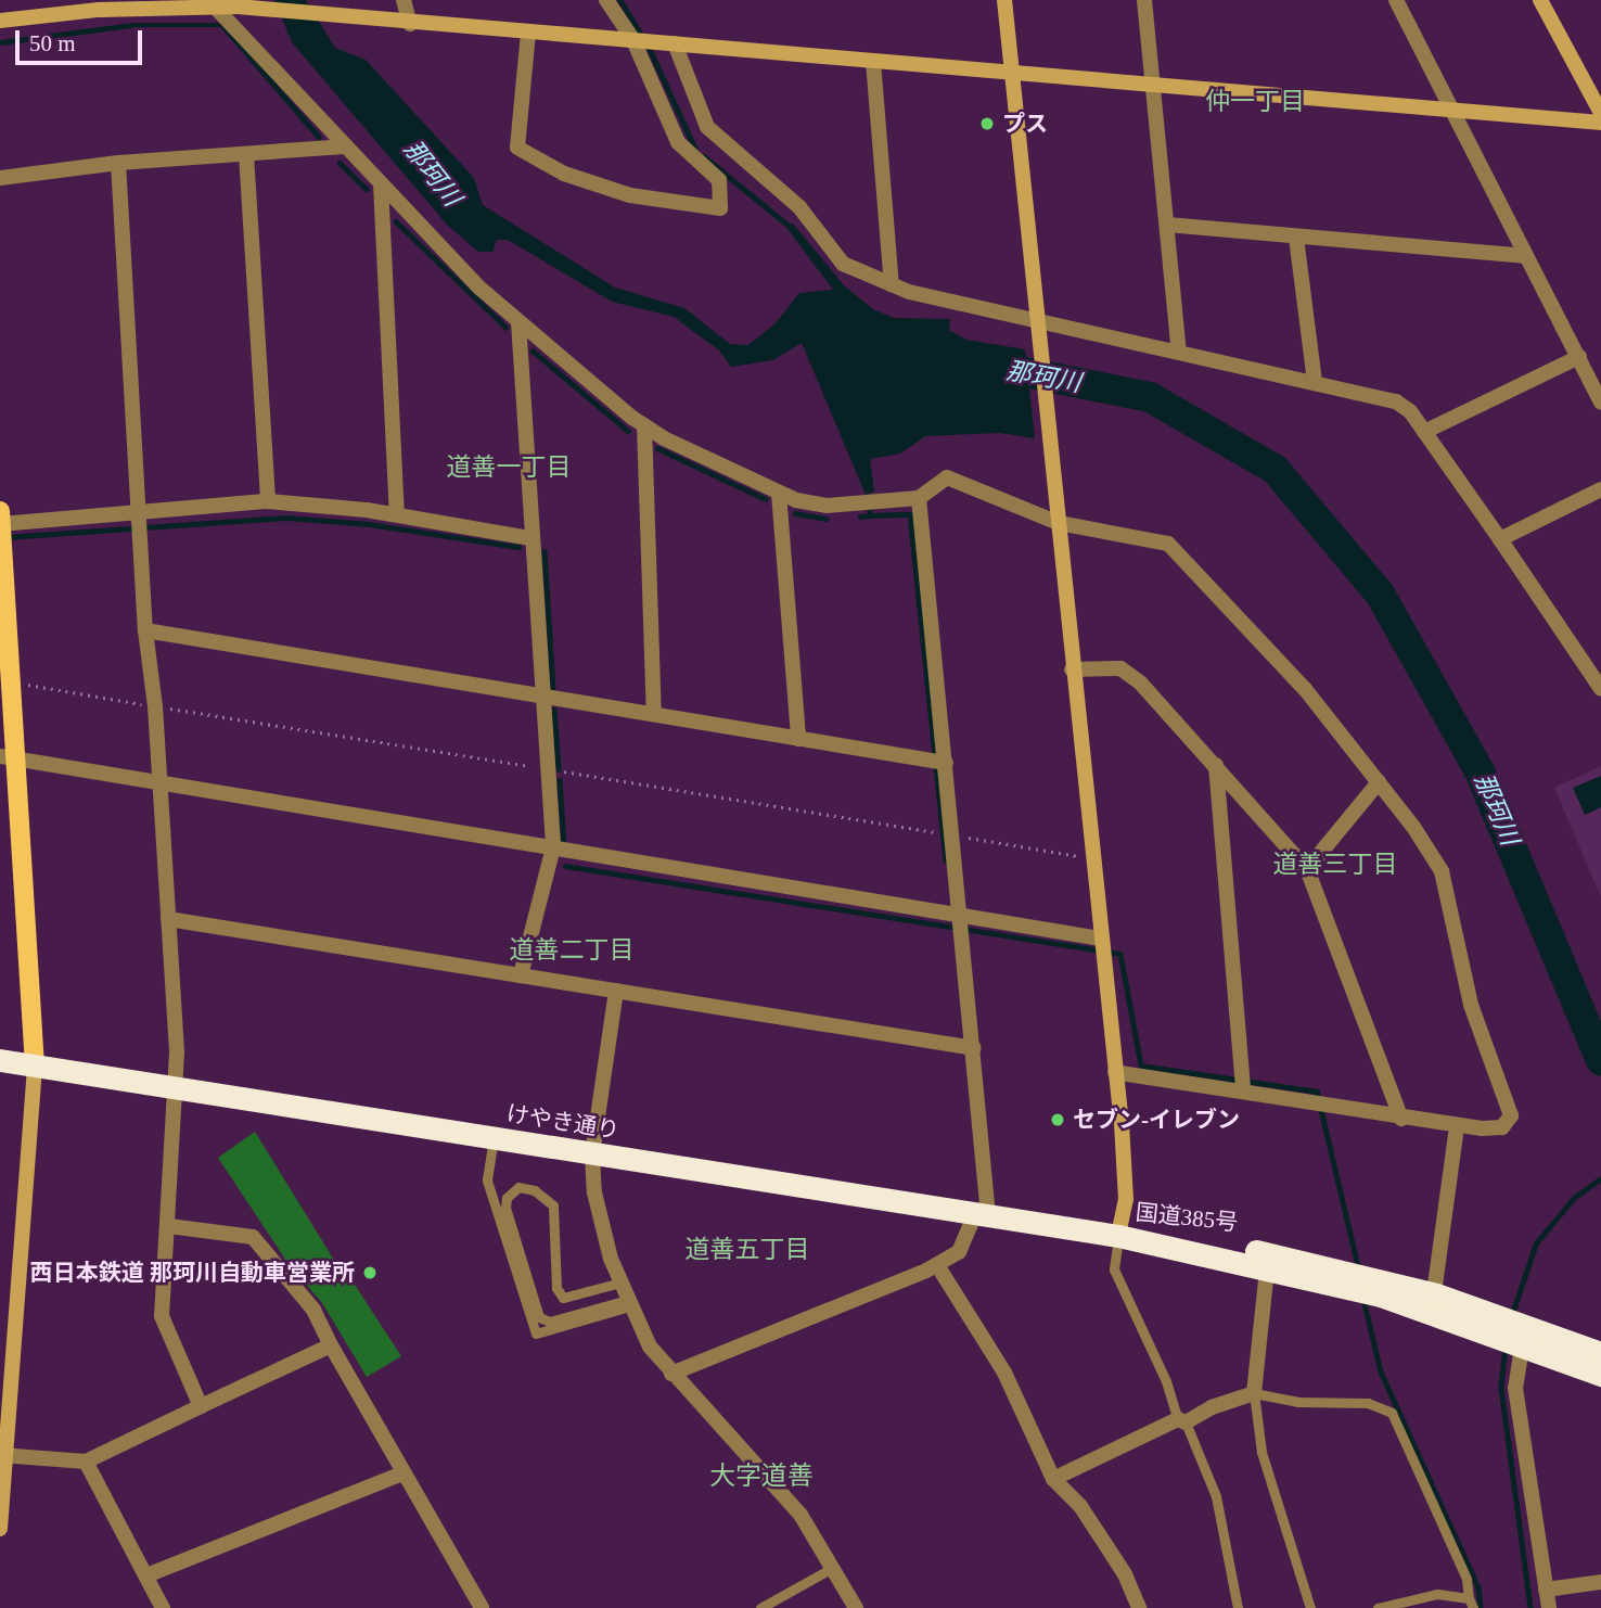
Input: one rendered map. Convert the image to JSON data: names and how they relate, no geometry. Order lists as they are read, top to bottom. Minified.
{"streets":{"highway":["けやき通り","国道385号"]},"crossings":[["けやき通り","国道385号"]],"districts":["仲一丁目","道善一丁目","道善三丁目","道善二丁目","道善五丁目","大字道善"],"water":["那珂川"],"places":["プス","セブン-イレブン","西日本鉄道 那珂川自動車営業所"],"scale_bar":"50 m"}
